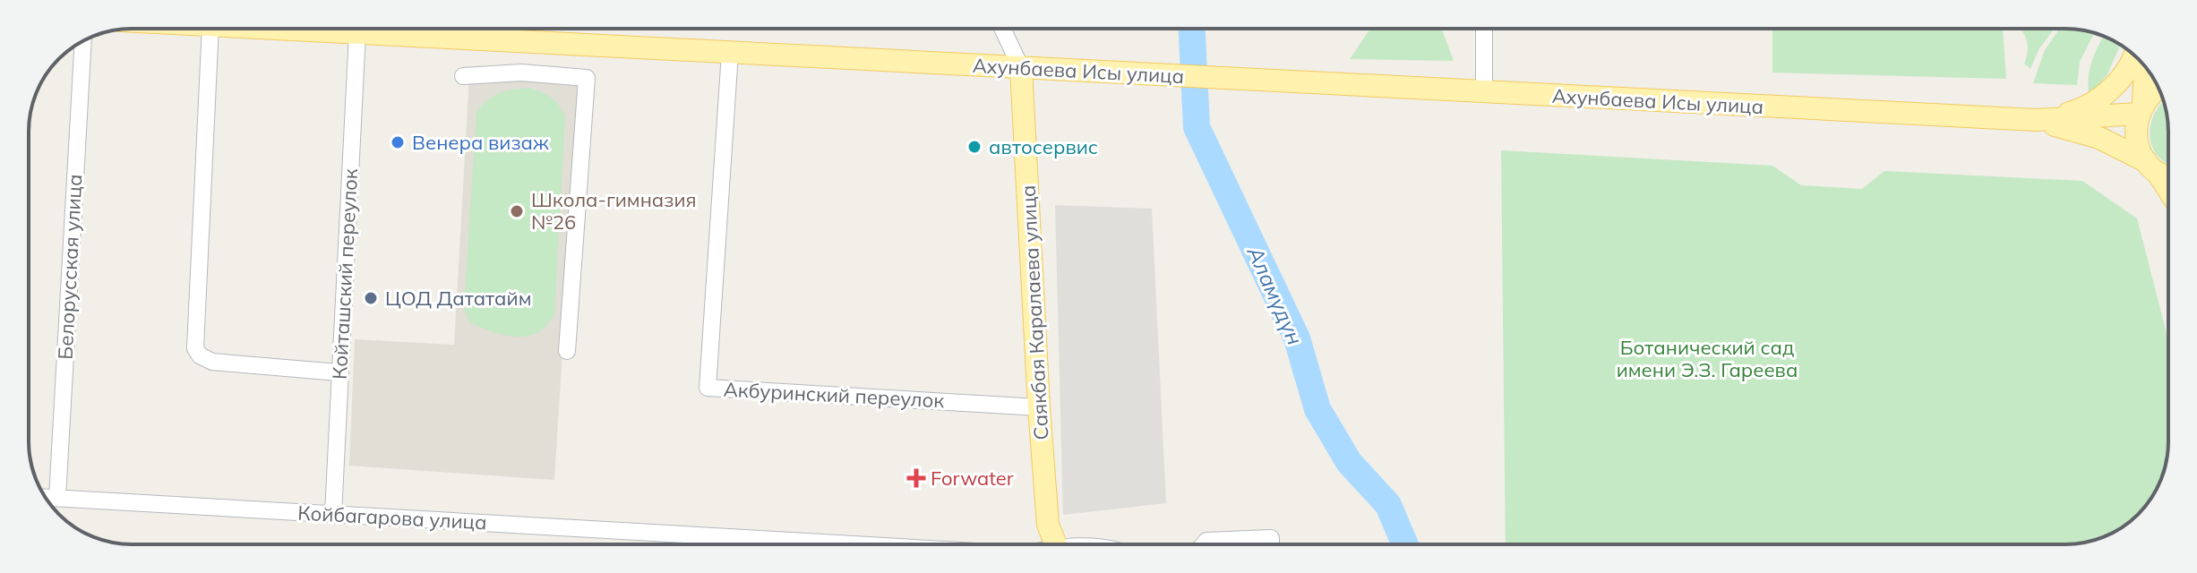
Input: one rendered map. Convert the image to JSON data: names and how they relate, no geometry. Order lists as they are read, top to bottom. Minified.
{"streets":{"main road":["Ахунбаева Исы улица","Саякбая Каралаева улица"],"street":["Белорусская улица","Койташский переулок","Акбуринский переулок","Койбагарова улица"]},"crossings":[["Ахунбаева Исы улица","Койташский переулок"],["Ахунбаева Исы улица","Саякбая Каралаева улица"],["Ахунбаева Исы улица","Акбуринский переулок"],["Белорусская улица","Койбагарова улица"],["Койташский переулок","Койбагарова улица"],["Саякбая Каралаева улица","Акбуринский переулок"]],"water":["Аламүдүн"],"parks":["Ботанический сад имени Э.З. Гареева"],"places":{"other":["Венера визаж","автосервис","Школа-гимназия №26","ЦОД Дататайм"],"health":["Forwater"]}}
